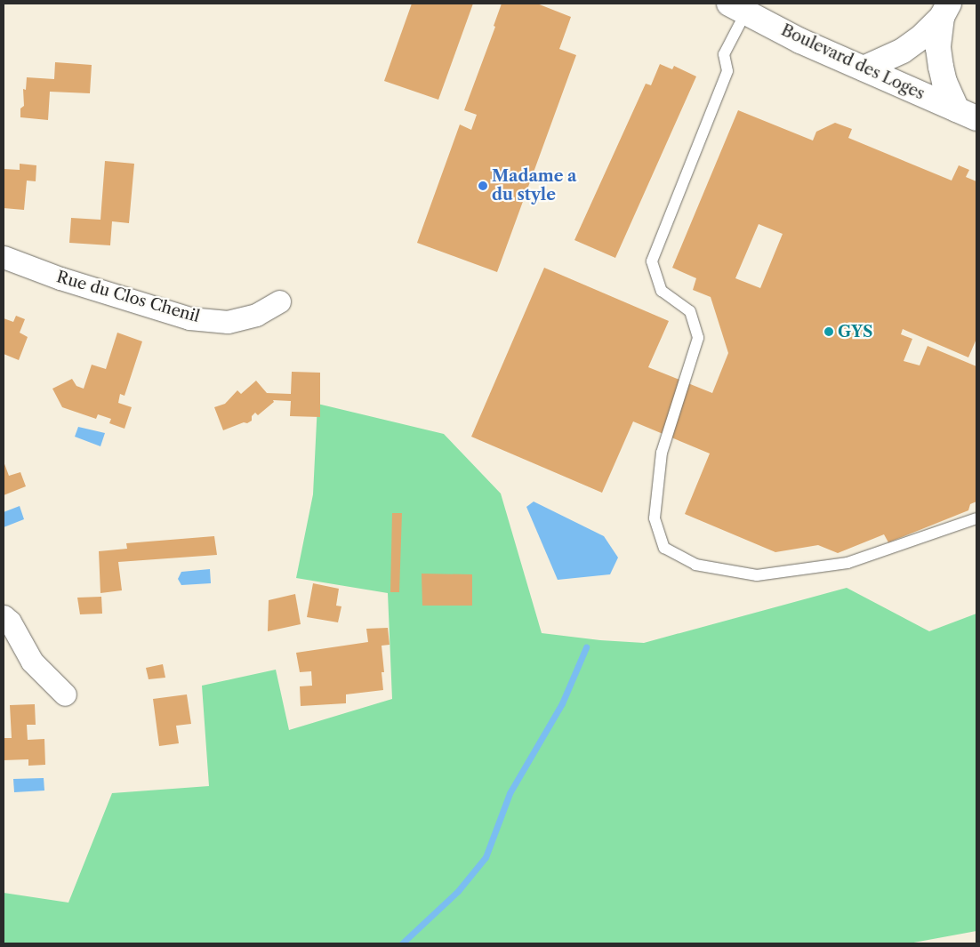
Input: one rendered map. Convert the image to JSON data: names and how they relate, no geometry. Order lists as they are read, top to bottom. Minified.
{"streets":{"main road":["Boulevard des Loges"],"street":["Rue du Clos Chenil"]},"places":["Madame a du style","GYS"]}
